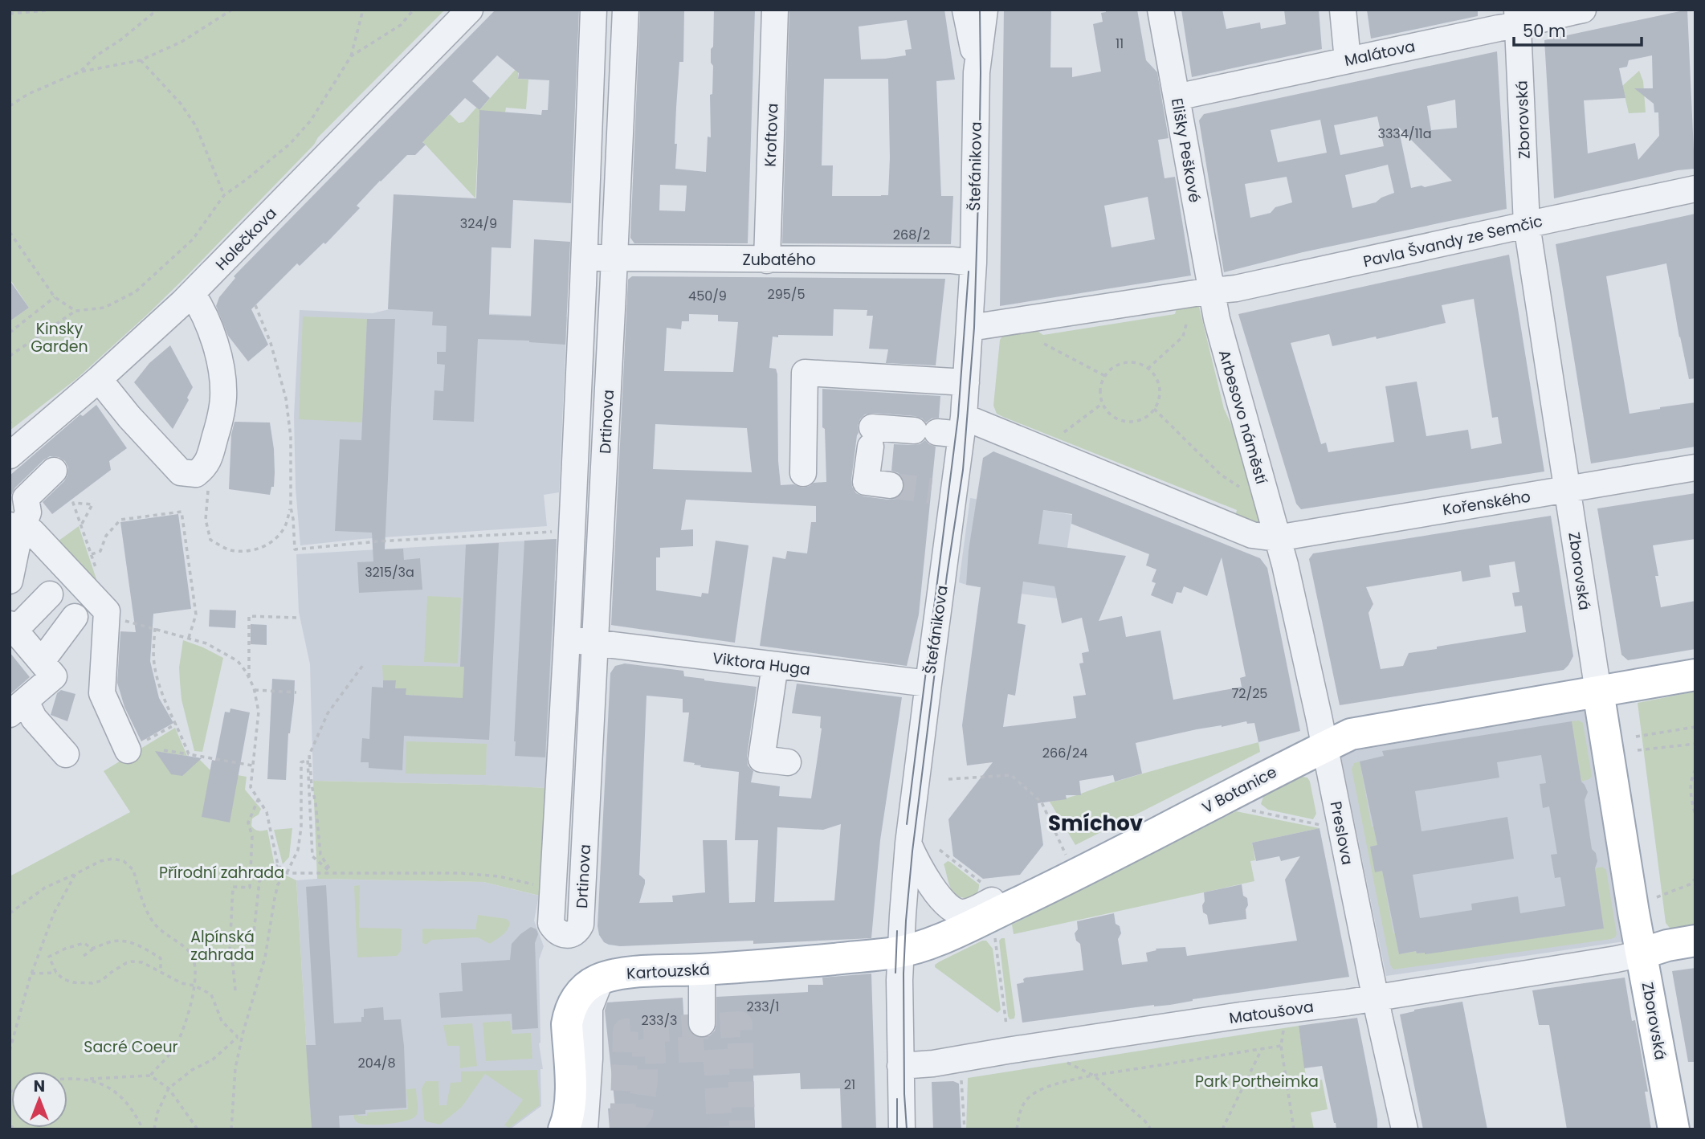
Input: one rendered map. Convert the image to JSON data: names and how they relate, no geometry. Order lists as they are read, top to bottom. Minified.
{"streets":{"main road":["Zborovská","V Botanice","Kartouzská"],"street":["Malátova","Kroftova","Elišky Peškové","Štefánikova","Holečkova","Pavla Švandy ze Semčic","Zubatého","Arbesovo náměstí","Drtinova","Kořenského","Viktora Huga","Preslova","Matoušova"]},"crossings":[["Malátova","Zborovská"],["Malátova","Elišky Peškové"],["Zborovská","Pavla Švandy ze Semčic"],["Zborovská","Kořenského"],["Zborovská","V Botanice"],["Zborovská","Matoušova"],["Kroftova","Zubatého"],["Elišky Peškové","Pavla Švandy ze Semčic"],["Elišky Peškové","Arbesovo náměstí"],["Štefánikova","Zubatého"],["Štefánikova","Viktora Huga"],["Štefánikova","V Botanice"],["Štefánikova","Kartouzská"],["Štefánikova","Matoušova"],["Pavla Švandy ze Semčic","Arbesovo náměstí"],["Zubatého","Drtinova"],["Arbesovo náměstí","Kořenského"],["Arbesovo náměstí","Preslova"],["Drtinova","Viktora Huga"],["Kořenského","Preslova"],["V Botanice","Preslova"],["V Botanice","Kartouzská"],["Preslova","Matoušova"]],"districts":["Smíchov"],"parks":["Kinsky Garden","Přírodní zahrada","Alpínská zahrada","Sacré Coeur","Park Portheimka"],"house_numbers":["11","3334/11a","324/9","268/2","295/5","450/9","3215/3a","72/25","266/24","233/1","233/3","204/8","21"],"scale_bar":"50 m","north":"top"}
